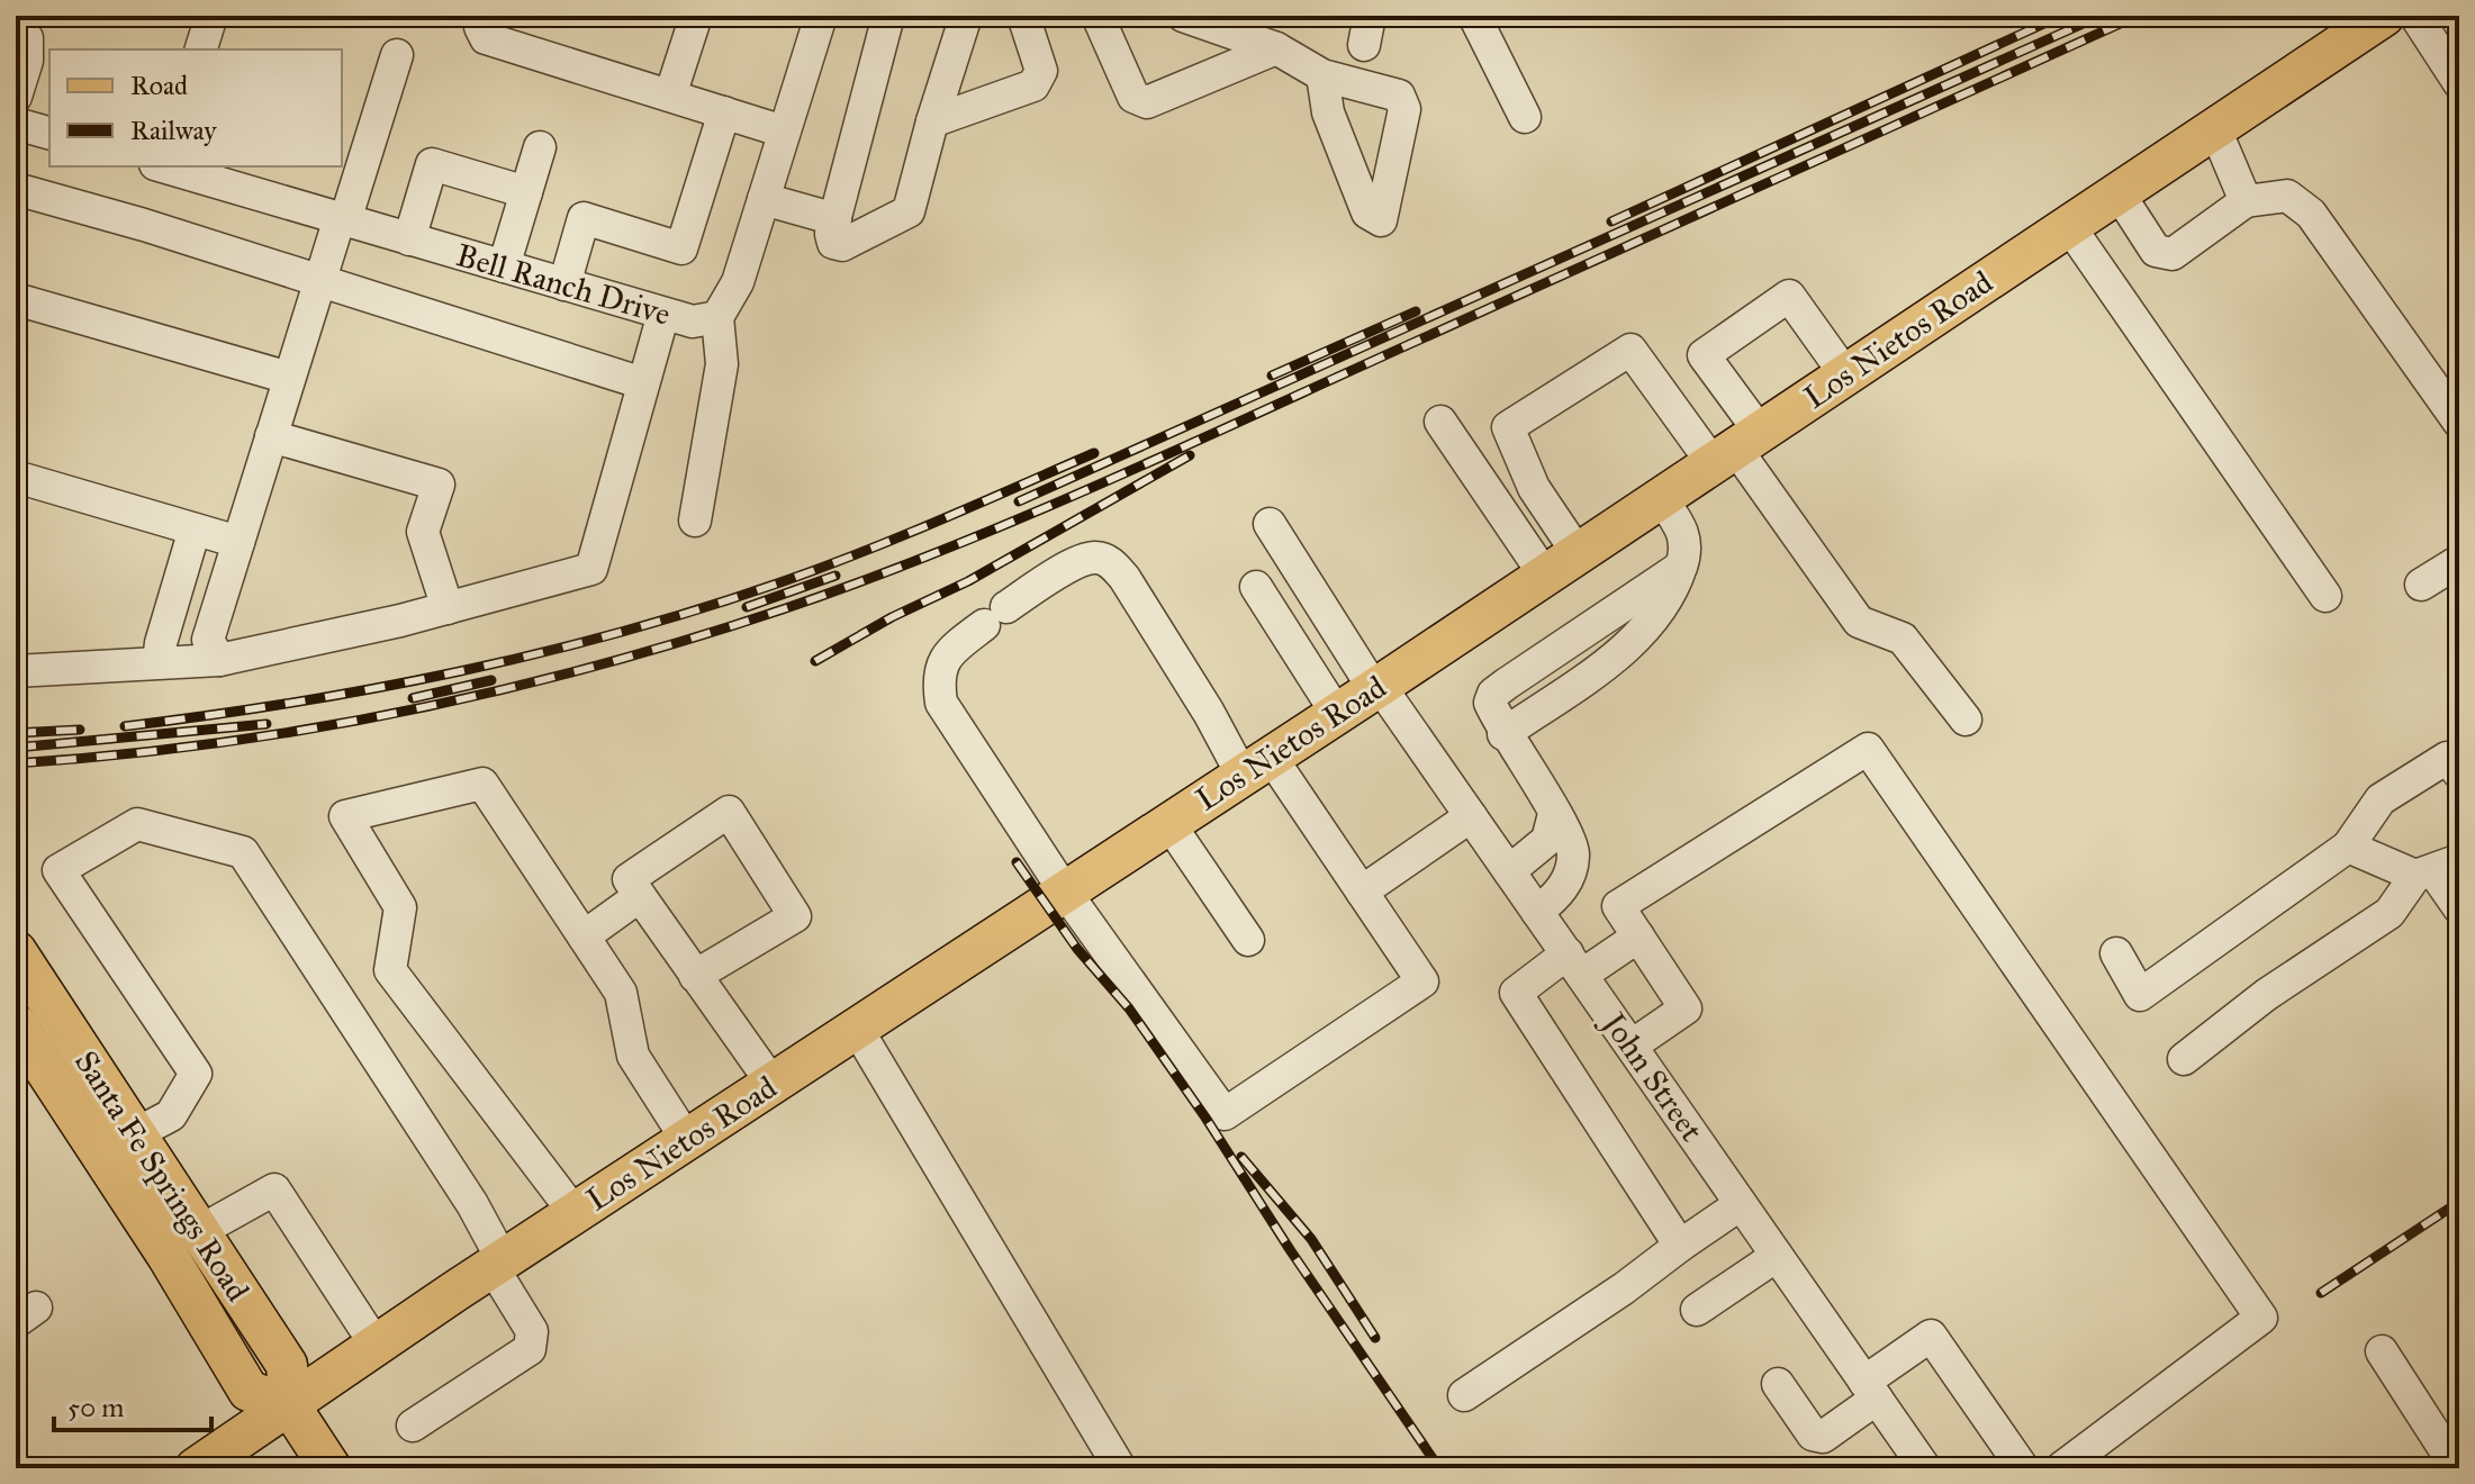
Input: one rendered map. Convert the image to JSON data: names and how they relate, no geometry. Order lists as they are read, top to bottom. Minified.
{"streets":{"main road":["Los Nietos Road","Santa Fe Springs Road"],"street":["Bell Ranch Drive","John Street"]},"crossings":[["Los Nietos Road","John Street"],["Los Nietos Road","Santa Fe Springs Road"]],"legend":["Road","Railway"],"scale_bar":"50 m"}
